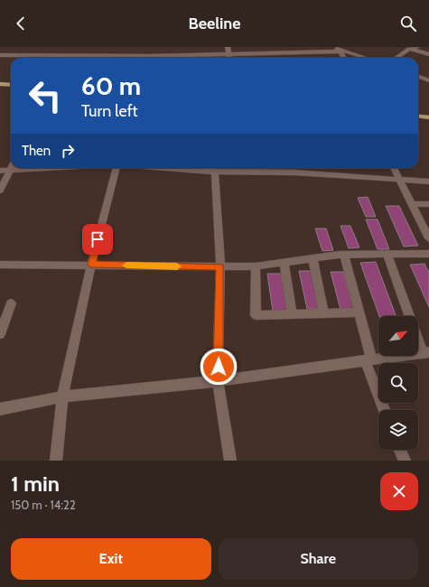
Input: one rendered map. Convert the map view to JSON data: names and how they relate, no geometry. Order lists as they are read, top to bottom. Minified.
{"north":"top right","page":{"header":"Beeline","turn":["60 m","Turn left"],"then":"Then","heading":["1 min","150 m · 14:22"],"buttons":["Exit","Share"]}}
